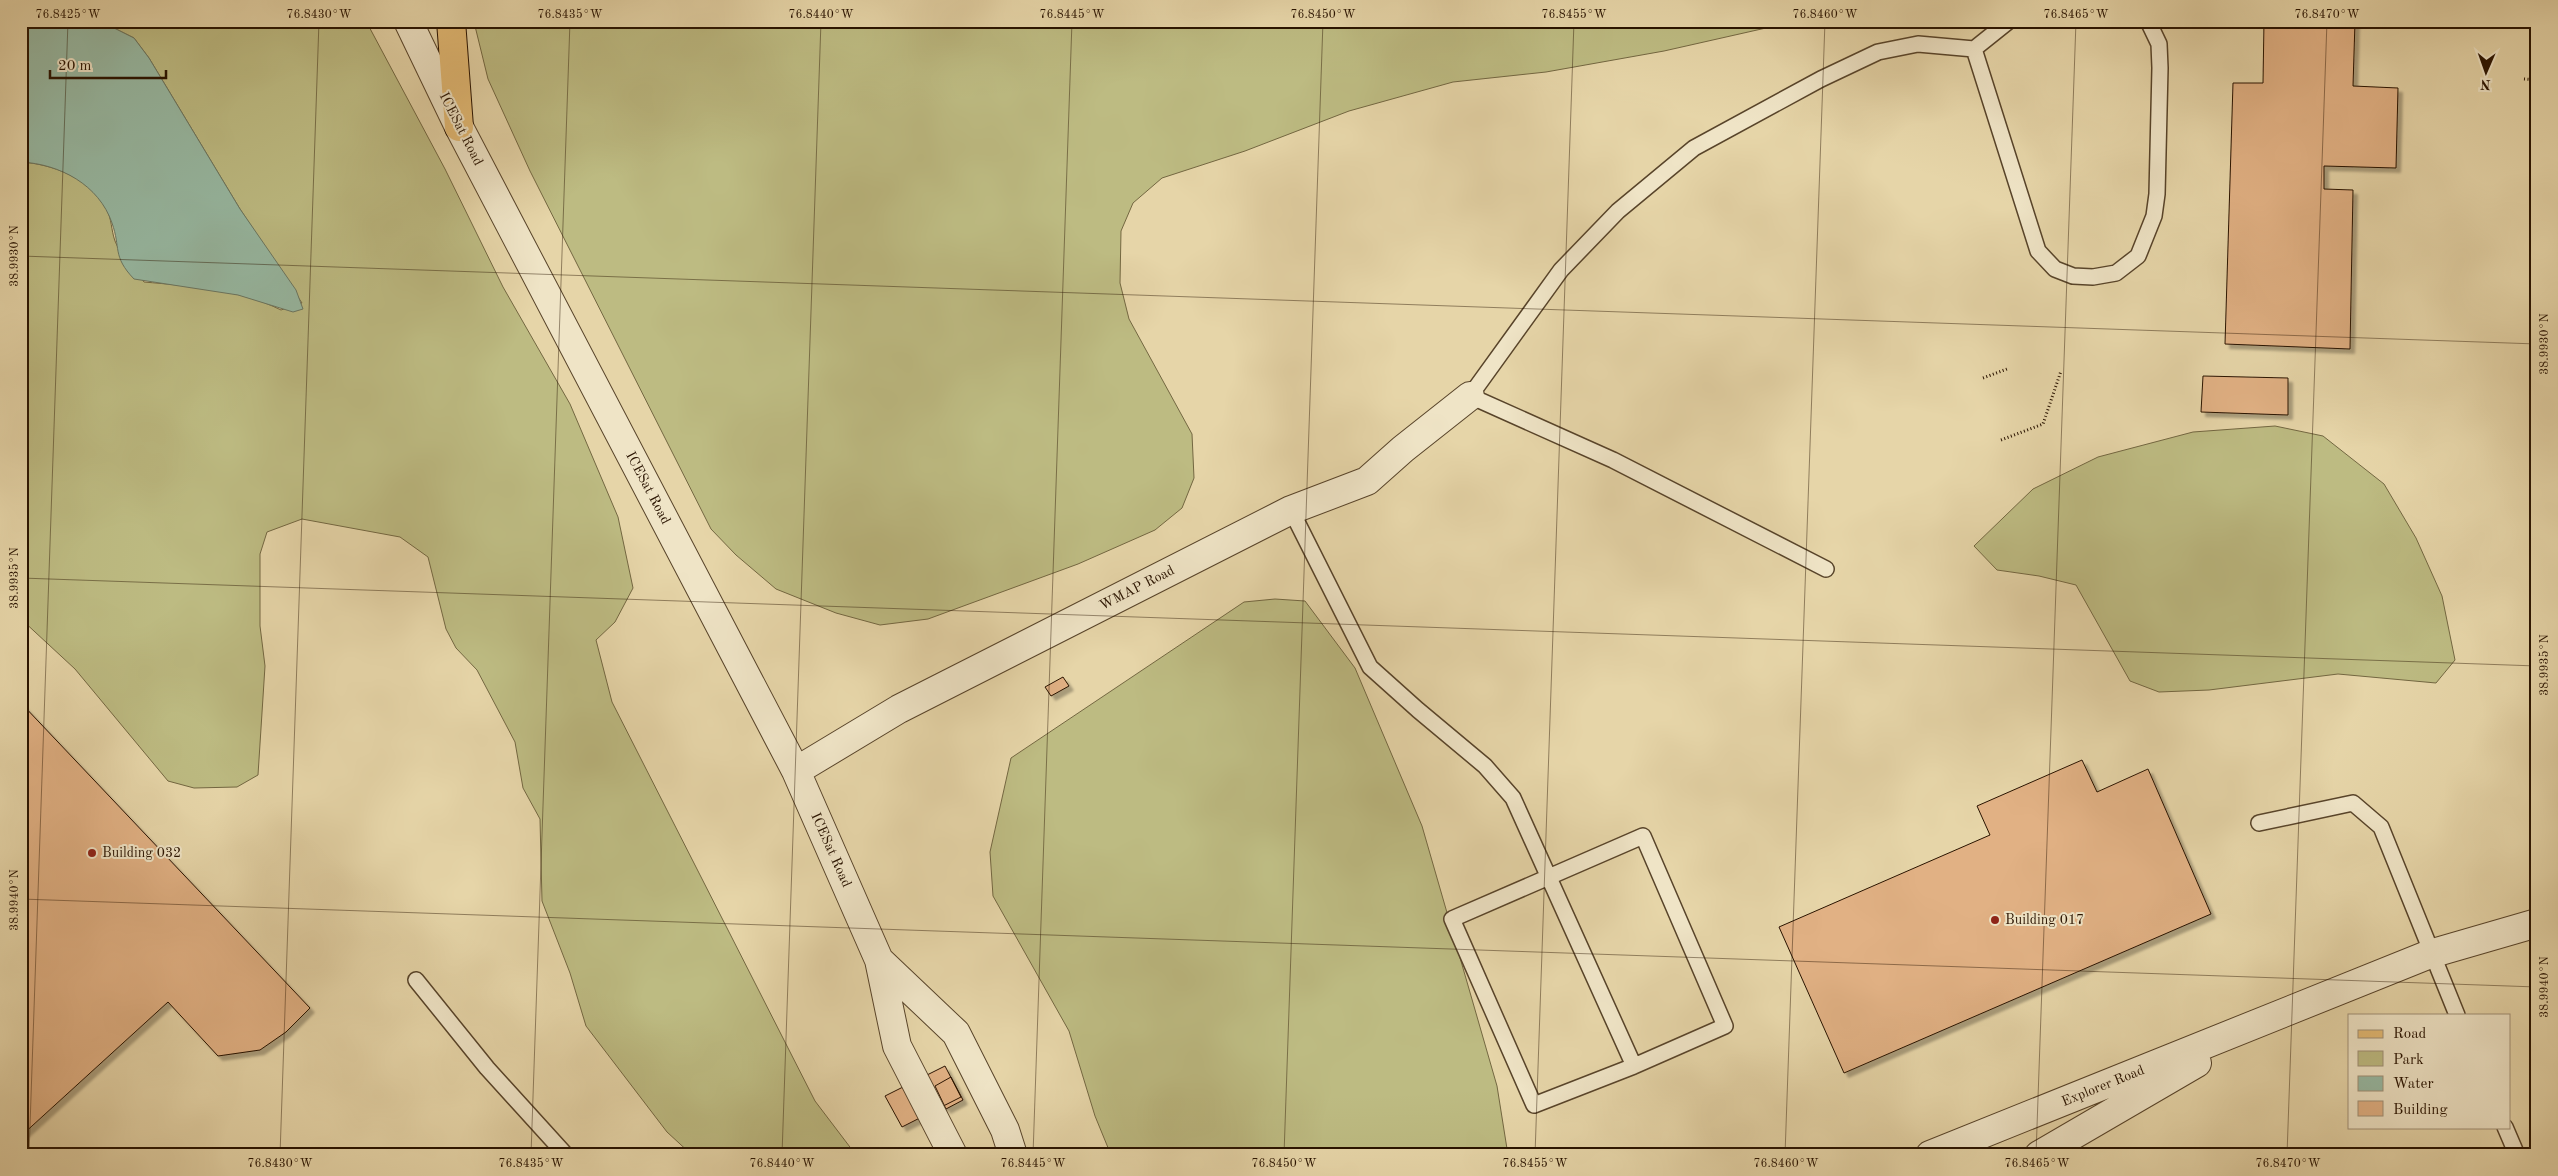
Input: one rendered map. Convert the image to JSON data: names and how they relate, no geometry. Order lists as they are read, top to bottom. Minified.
{"streets":{"street":["ICESat Road","WMAP Road","Explorer Road"]},"crossings":[["ICESat Road","WMAP Road"]],"places":["Building 032","Building 017"],"legend":["Road","Park","Water","Building"],"scale_bar":"20 m","north":"bottom","coordinates":["76.8425°W","76.8430°W","76.8435°W","76.8440°W","76.8445°W","76.8450°W","76.8455°W","76.8460°W","76.8465°W","76.8470°W","38.9930°N","38.9935°N","38.9940°N"]}
